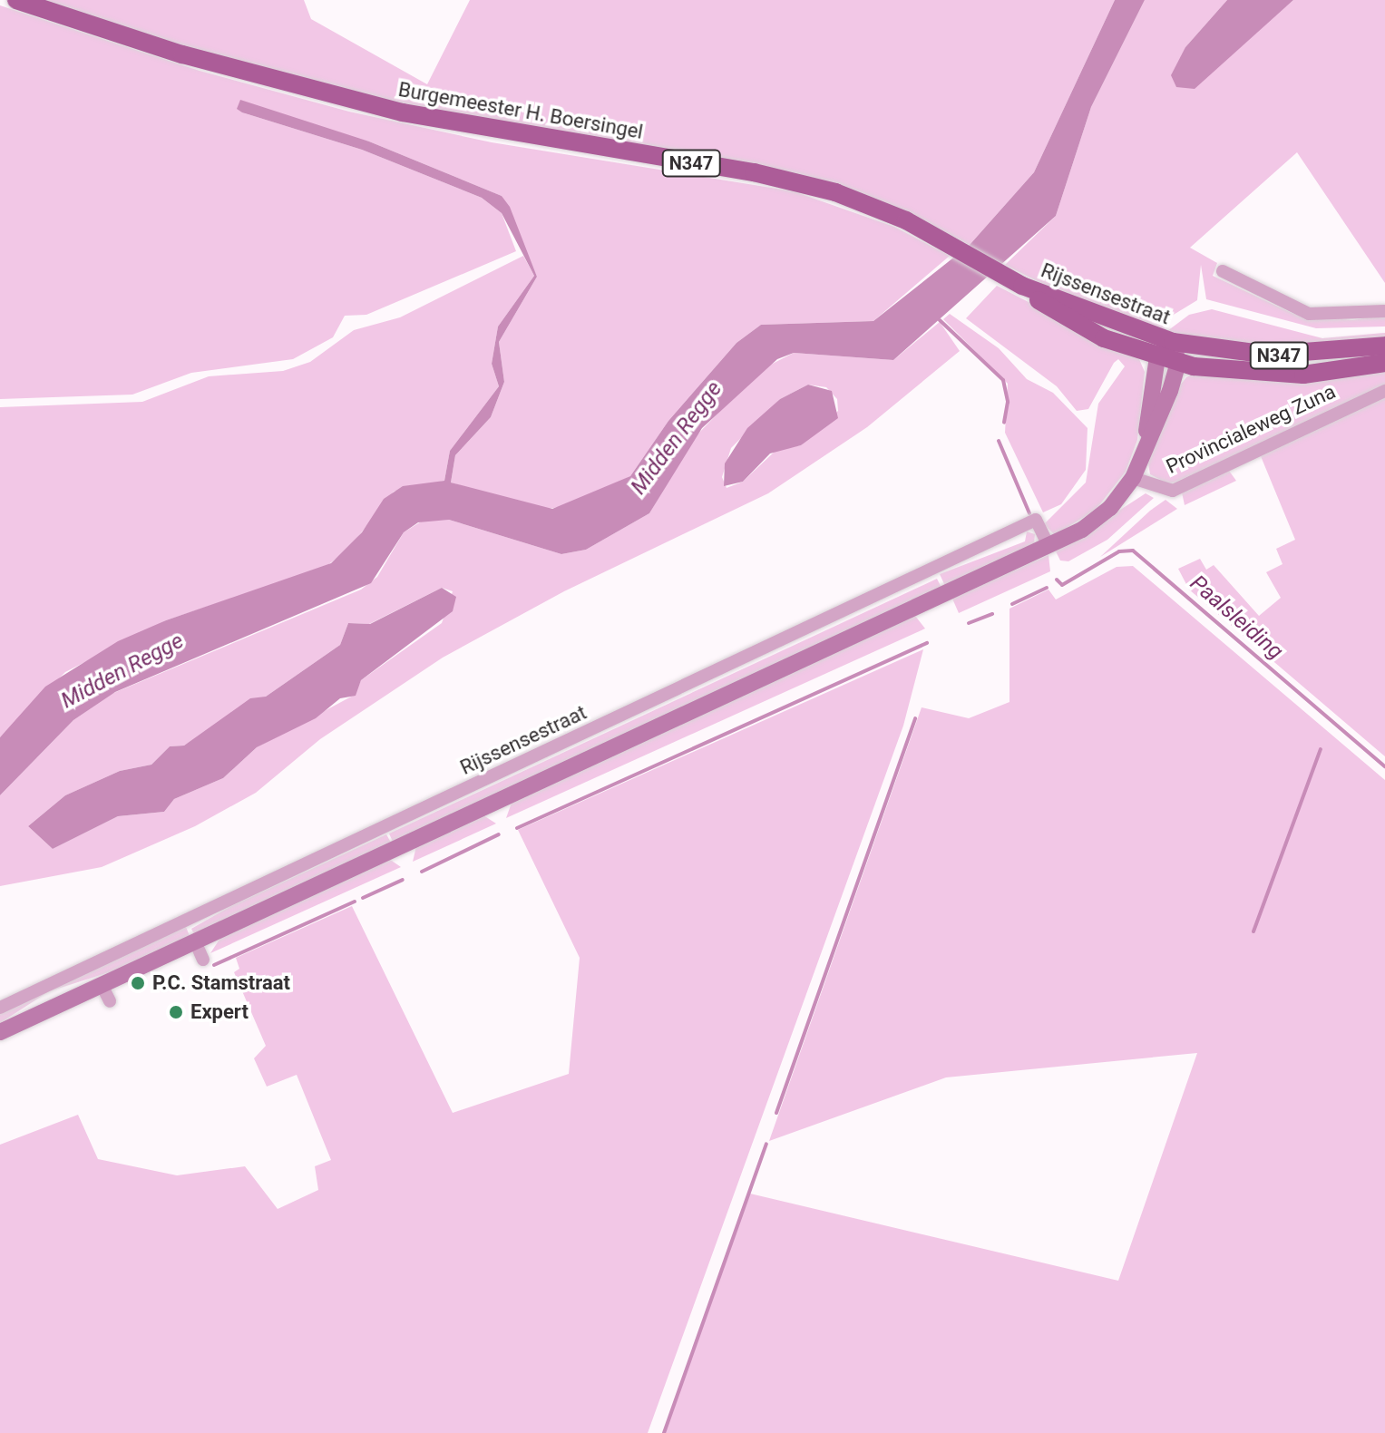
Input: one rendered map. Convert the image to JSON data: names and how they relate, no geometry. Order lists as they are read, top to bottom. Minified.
{"streets":{"main road":["Burgemeester H. Boersingel","N347","Rijssensestraat","Provincialeweg Zuna"]},"crossings":[["Burgemeester H. Boersingel","Rijssensestraat"],["Rijssensestraat","Provincialeweg Zuna"]],"water":["Midden Regge","Paalsleiding"],"places":["P.C. Stamstraat","Expert"]}
